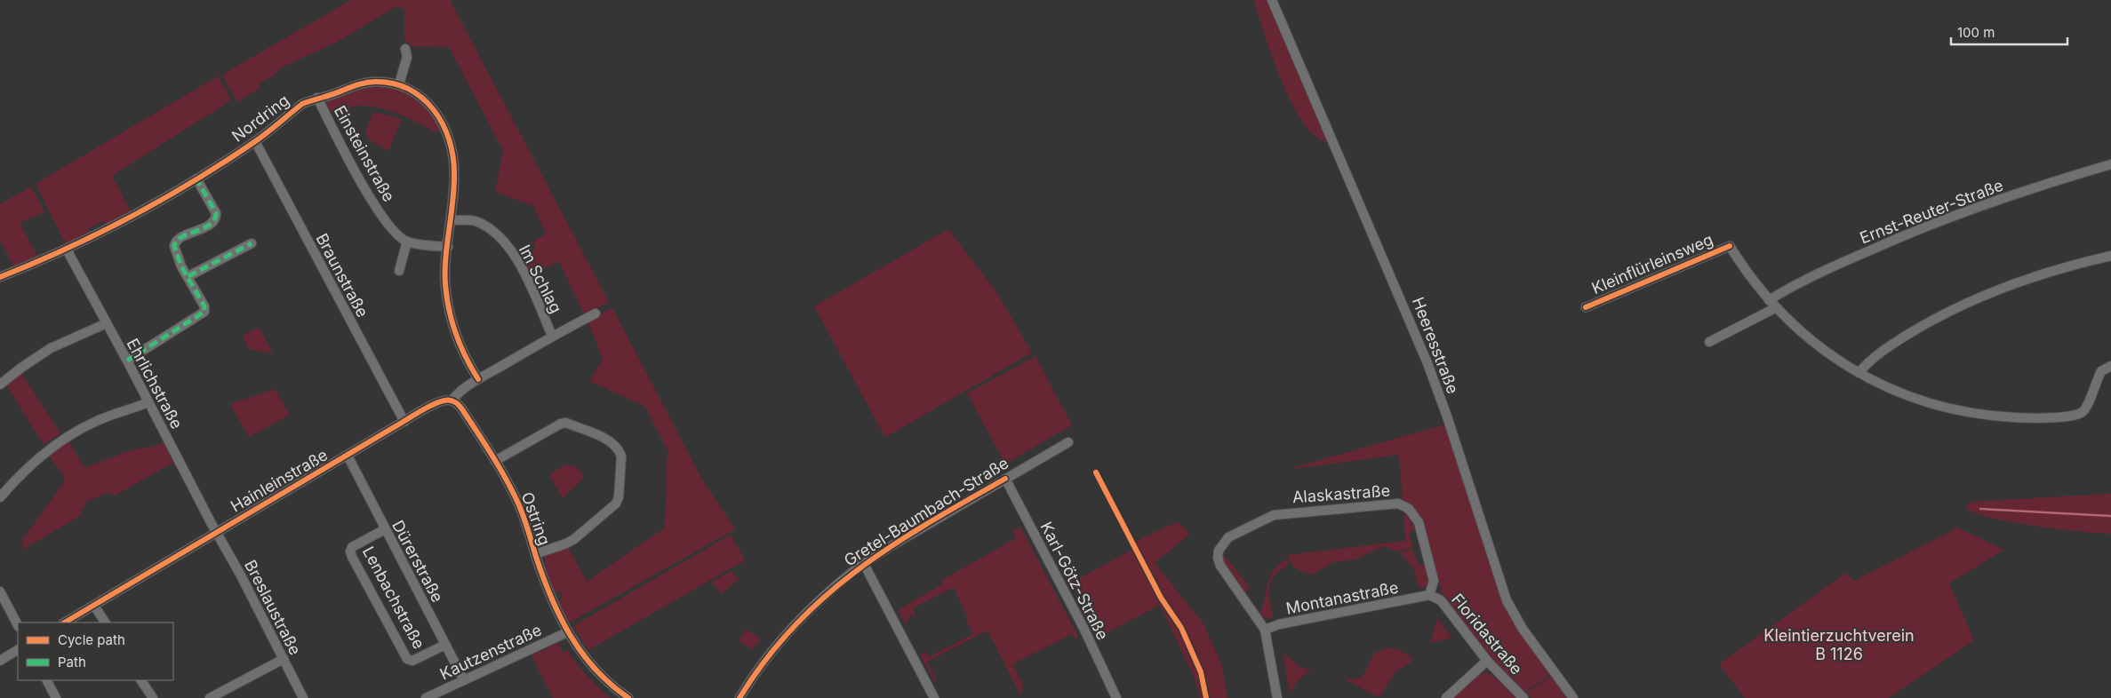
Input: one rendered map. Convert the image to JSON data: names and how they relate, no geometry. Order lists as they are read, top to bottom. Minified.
{"streets":{"street":["Nordring","Einsteinstraße","Ernst-Reuter-Straße","Kleinflürleinsweg","Braunstraße","Im Schlag","Heeresstraße","Ehrlichstraße","Hainleinstraße","Alaskastraße","Gretel-Baumbach-Straße","Ostring","Dürerstraße","Karl-Götz-Straße","Lenbachstraße","Montanastraße","Breslaustraße","Floridastraße","Kautzenstraße"]},"crossings":[["Nordring","Einsteinstraße"],["Nordring","Braunstraße"],["Nordring","Im Schlag"],["Nordring","Ehrlichstraße"],["Nordring","Hainleinstraße"],["Ernst-Reuter-Straße","Kleinflürleinsweg"],["Braunstraße","Hainleinstraße"],["Im Schlag","Hainleinstraße"],["Ehrlichstraße","Hainleinstraße"],["Ehrlichstraße","Breslaustraße"],["Hainleinstraße","Ostring"],["Hainleinstraße","Dürerstraße"],["Hainleinstraße","Breslaustraße"],["Alaskastraße","Montanastraße"],["Alaskastraße","Floridastraße"],["Gretel-Baumbach-Straße","Karl-Götz-Straße"],["Ostring","Kautzenstraße"],["Dürerstraße","Lenbachstraße"],["Dürerstraße","Kautzenstraße"],["Montanastraße","Floridastraße"]],"parks":["Kleintierzuchtverein B 1126"],"legend":["Cycle path","Path"],"scale_bar":"100 m"}
